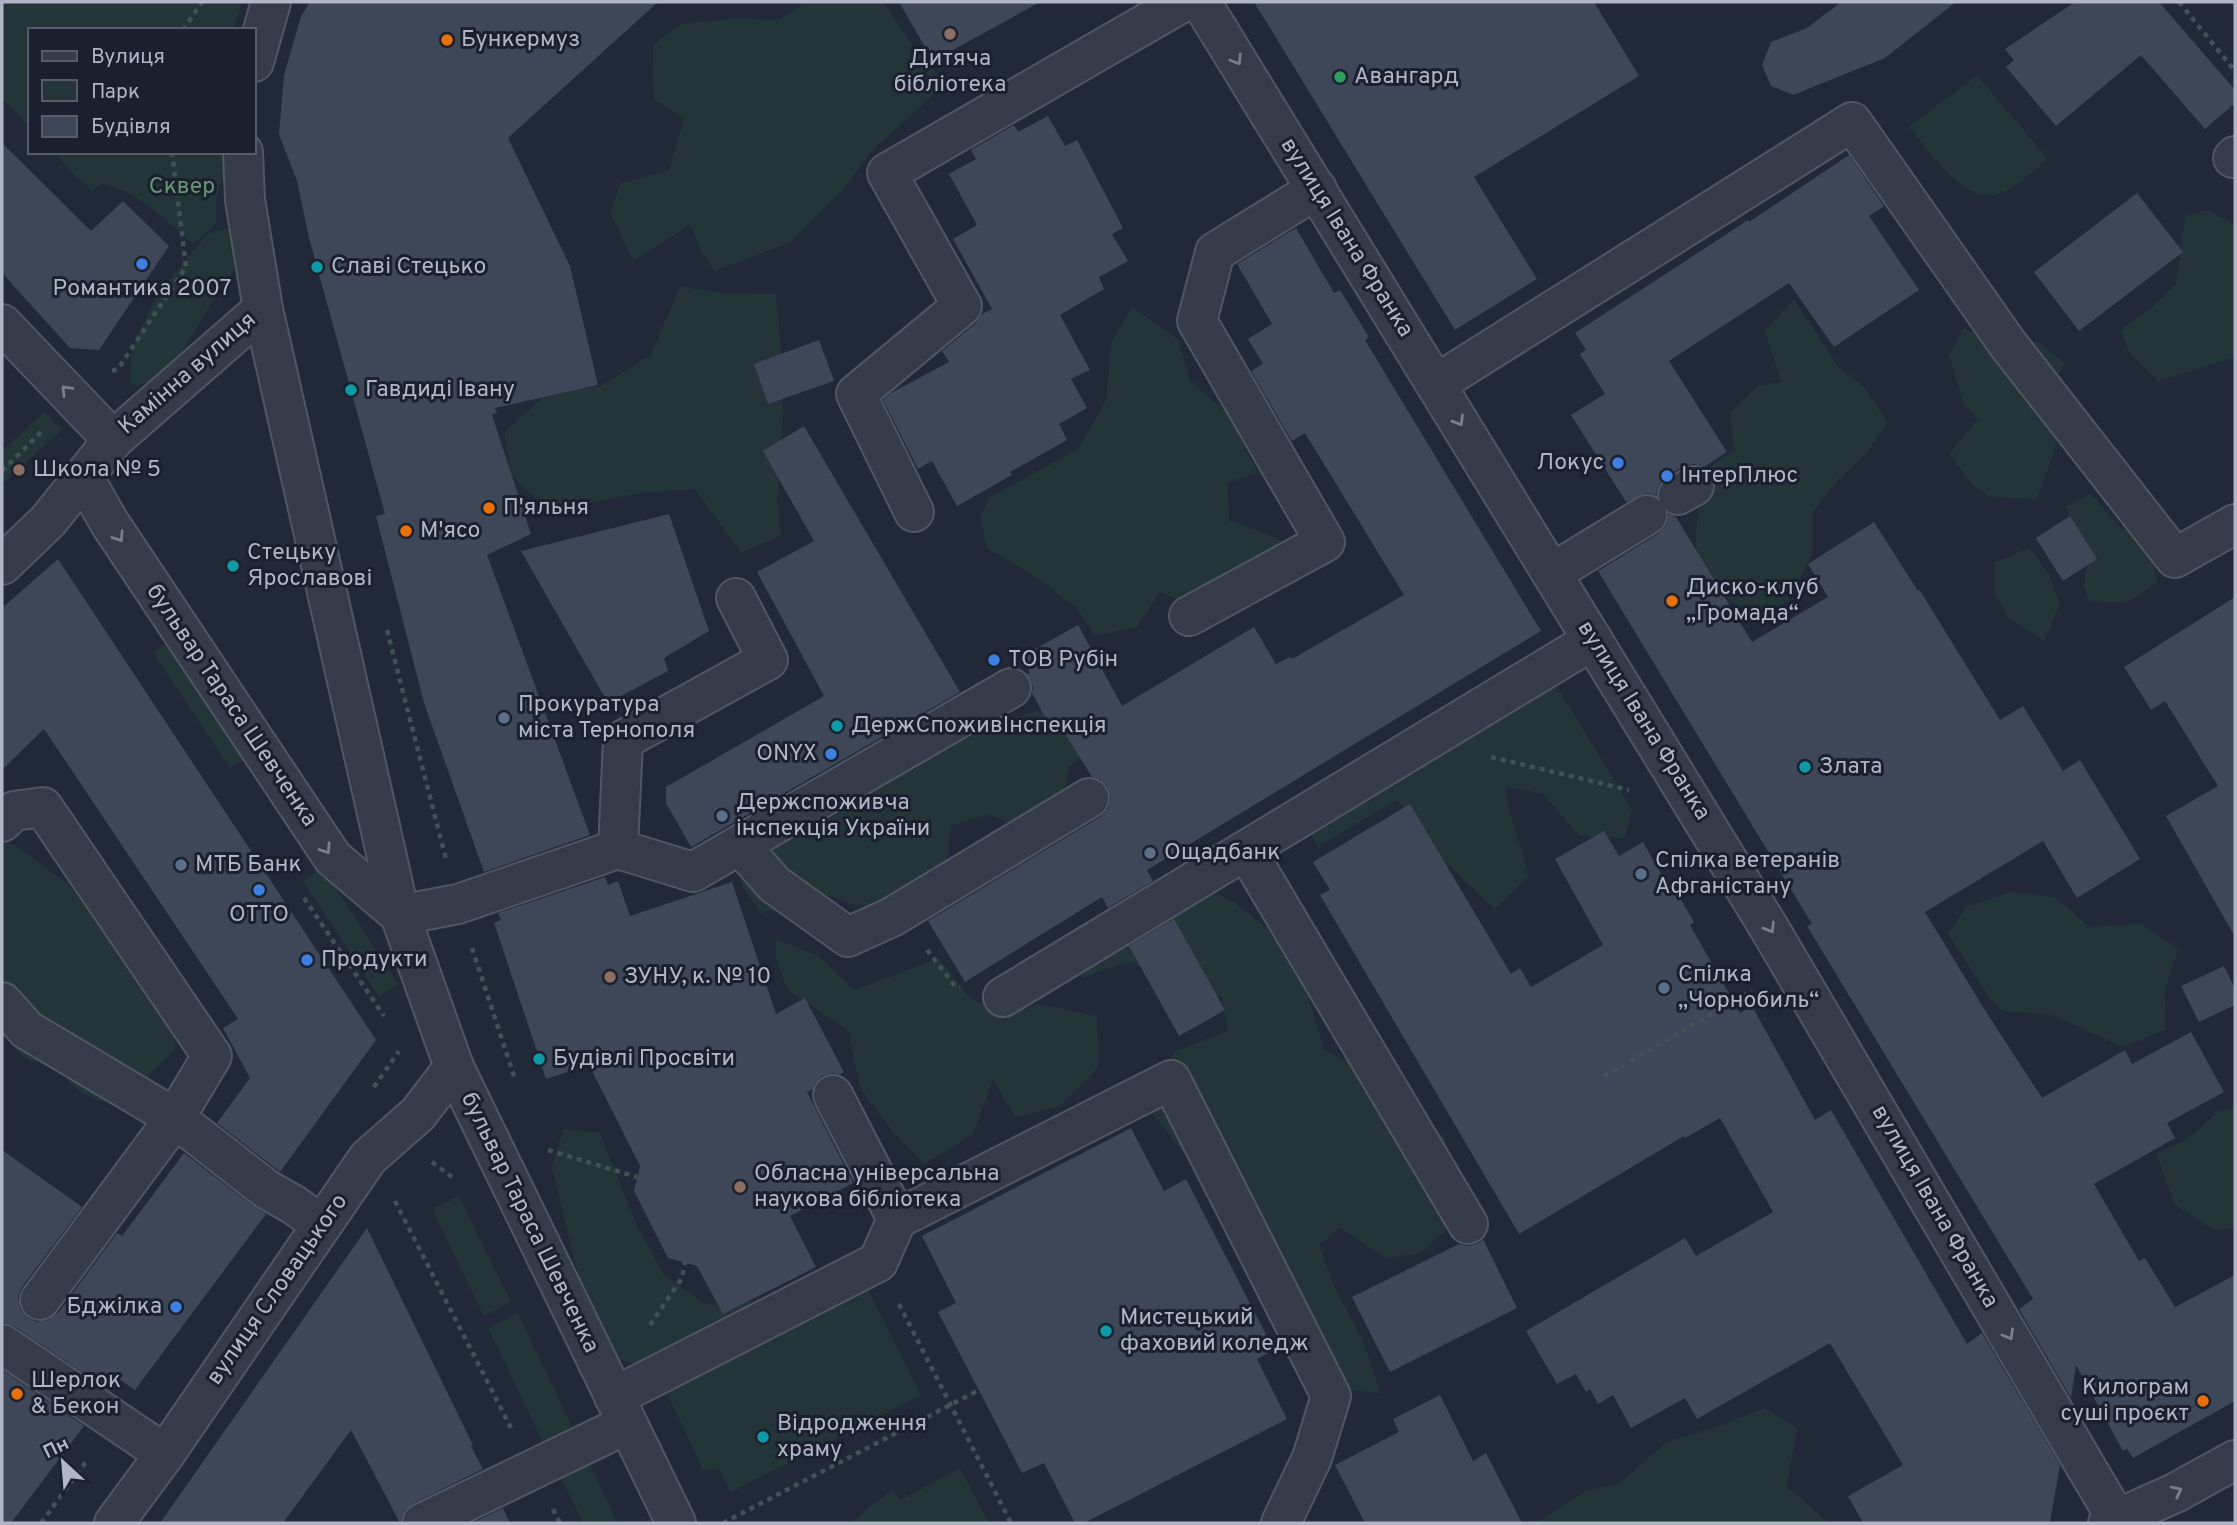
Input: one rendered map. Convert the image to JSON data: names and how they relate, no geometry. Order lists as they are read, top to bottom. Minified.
{"streets":{"street":["вулиця Івана Франка","Камінна вулиця","бульвар Тараса Шевченка","вулиця Словацького"]},"crossings":[["Камінна вулиця","бульвар Тараса Шевченка"],["бульвар Тараса Шевченка","вулиця Словацького"]],"one_way":["вулиця Івана Франка"],"parks":["Сквер"],"places":["Дитяча бібліотека","Бункермуз","Авангард","Романтика 2007","Славі Стецько","Гавдиді Івану","Локус","Школа № 5","ІнтерПлюс","П'яльня","М'ясо","Стецьку Ярославові","Диско-клуб „Громада“","ТОВ Рубін","Прокуратура міста Тернополя","ДержСпоживІнспекція","ONYX","Злата","Держспоживча інспекція України","Ощадбанк","МТБ Банк","Спілка ветеранів Афганістану","ОТТО","Продукти","ЗУНУ, к. № 10","Спілка „Чорнобиль“","Будівлі Просвіти","Обласна універсальна наукова бібліотека","Бджілка","Мистецький фаховий коледж","Шерлок & Бекон","Килограм суші проєкт","Відродження храму"],"legend":["Вулиця","Парк","Будівля"],"north":"top left"}
